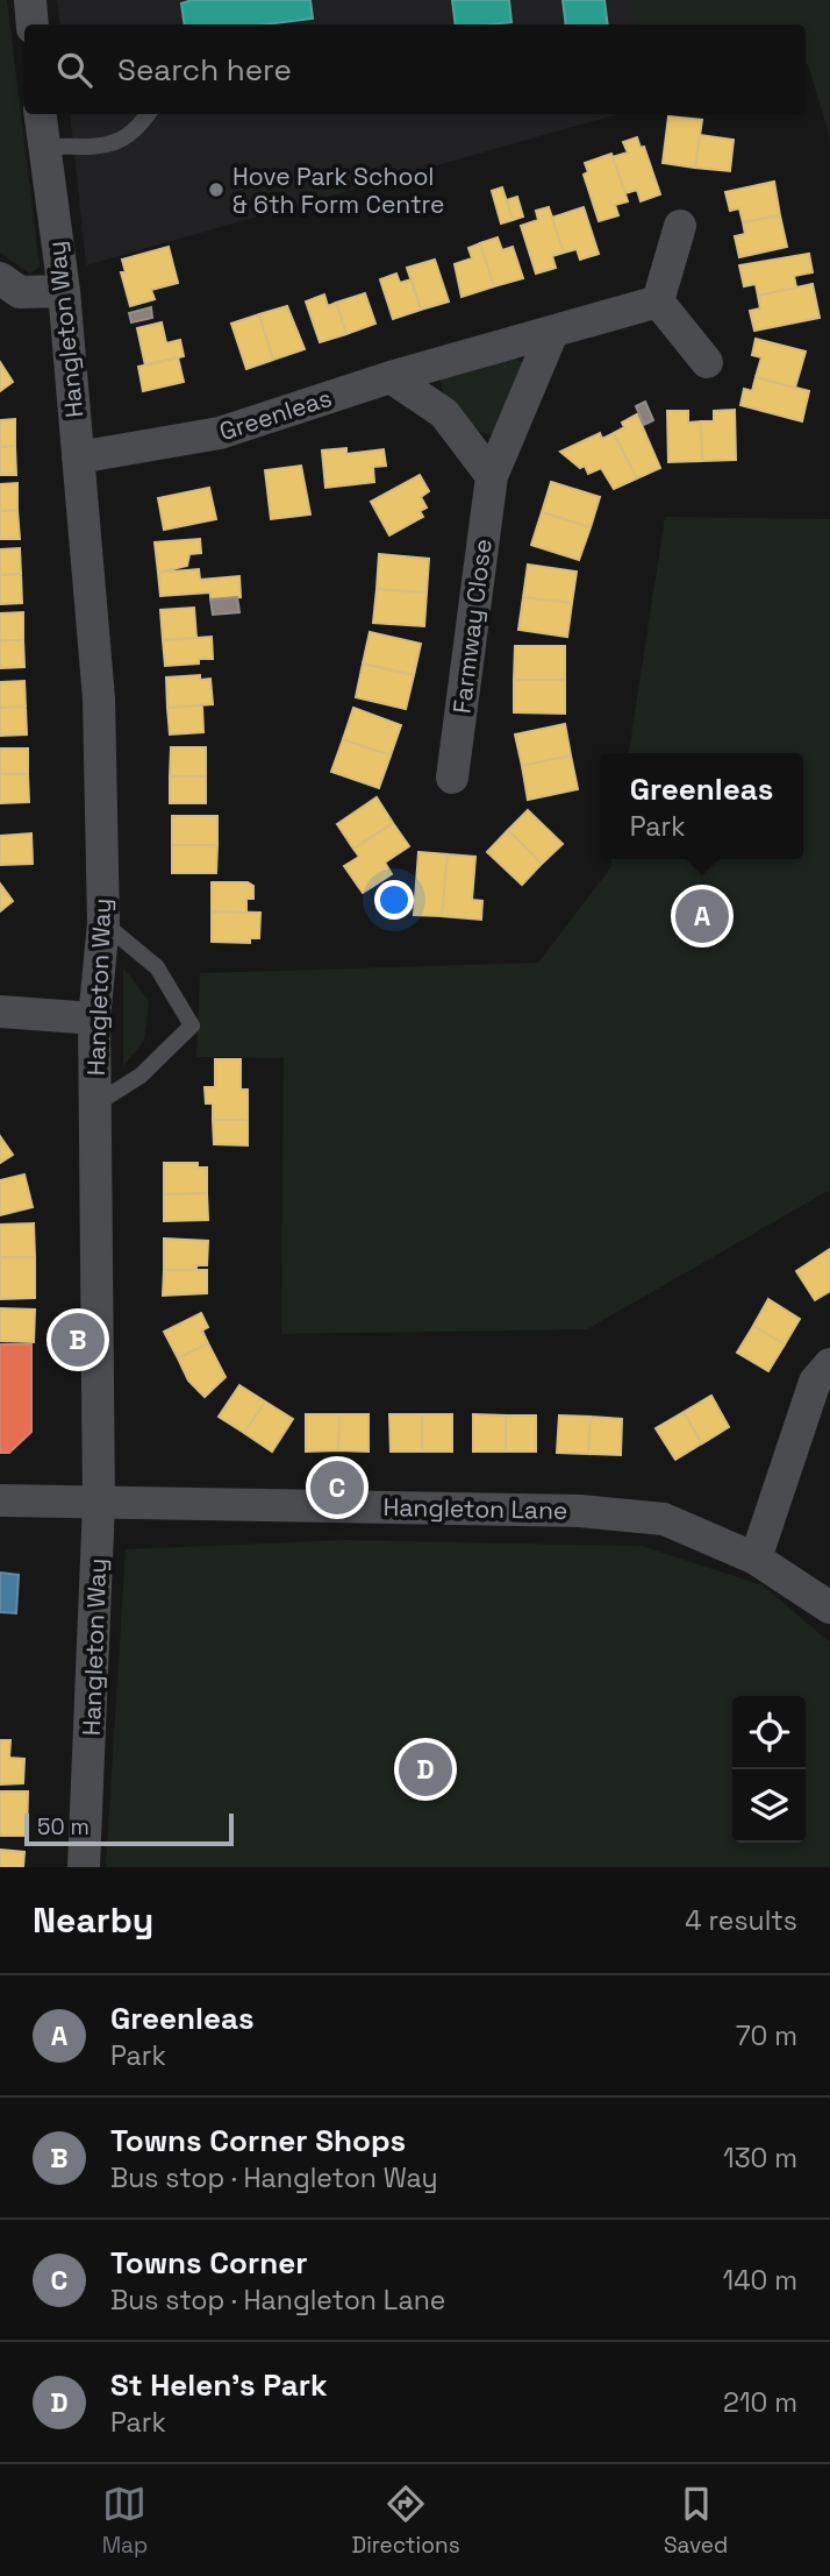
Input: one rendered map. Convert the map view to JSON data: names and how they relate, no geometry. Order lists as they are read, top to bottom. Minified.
{"streets":{"street":["Hangleton Way","Greenleas","Farmway Close","Hangleton Lane"]},"crossings":[["Hangleton Way","Greenleas"],["Hangleton Way","Hangleton Lane"],["Greenleas","Farmway Close"]],"places":["Hove Park School & 6th Form Centre"],"scale_bar":"50 m","page":{"search":"Search here","popup":["Greenleas","Park"],"pins":["A","B","C","D"],"scale":"50 m","heading":["Nearby","4 results"],"list":[{"mark":"A","name":"Greenleas","note":"Park","value":"70 m"},{"mark":"B","name":"Towns Corner Shops","note":"Bus stop · Hangleton Way","value":"130 m"},{"mark":"C","name":"Towns Corner","note":"Bus stop · Hangleton Lane","value":"140 m"},{"mark":"D","name":"St Helen's Park","note":"Park","value":"210 m"}],"nav":["Map","Directions","Saved"]}}
